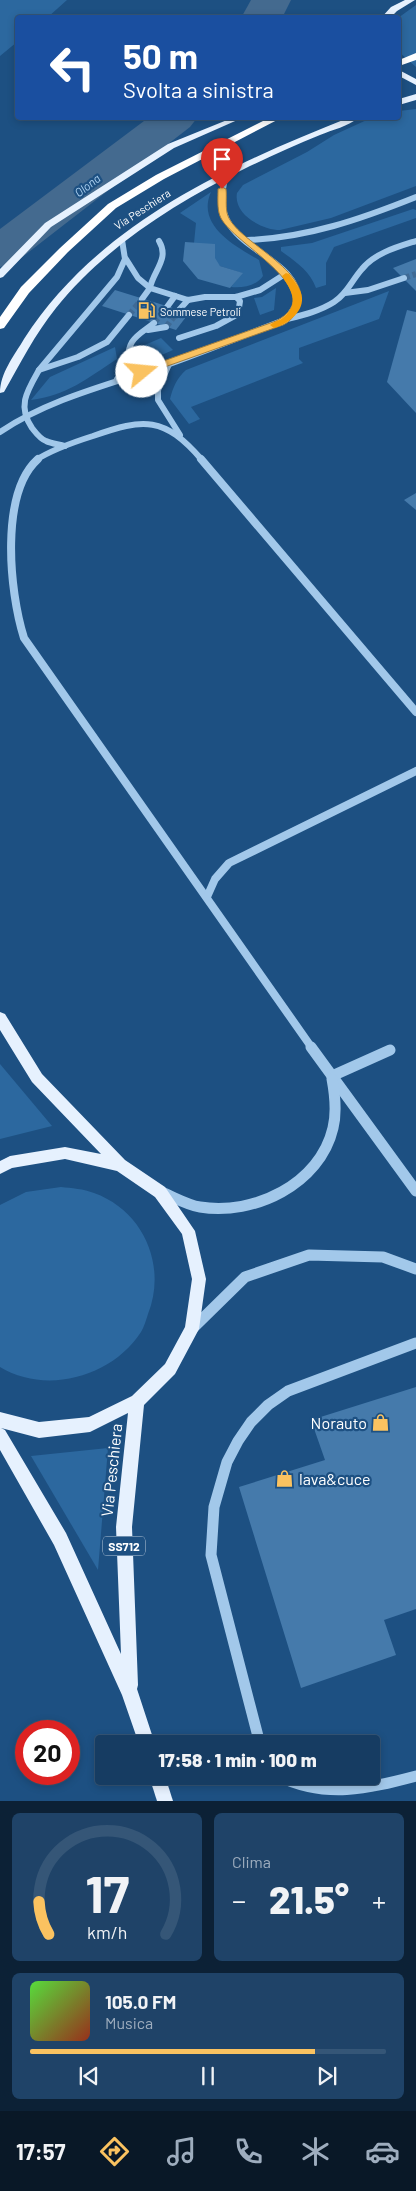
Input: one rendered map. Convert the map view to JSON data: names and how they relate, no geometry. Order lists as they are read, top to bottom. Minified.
{"streets":{"main road":["Via Peschiera","SS712"]},"water":["Olona"],"places":{"fuel station":["Sommese Petroli"],"shop":["Norauto","lava&cuce"]},"page":{"turn":["50 m","Svolta a sinistra"],"limit":"20","trip":"17:58 · 1 min · 100 m","tile":"Clima","heat":["−","21.5°","+"],"song":["105.0 FM","Musica"],"tabs":"17:57","gauge":["17","km/h"]}}
